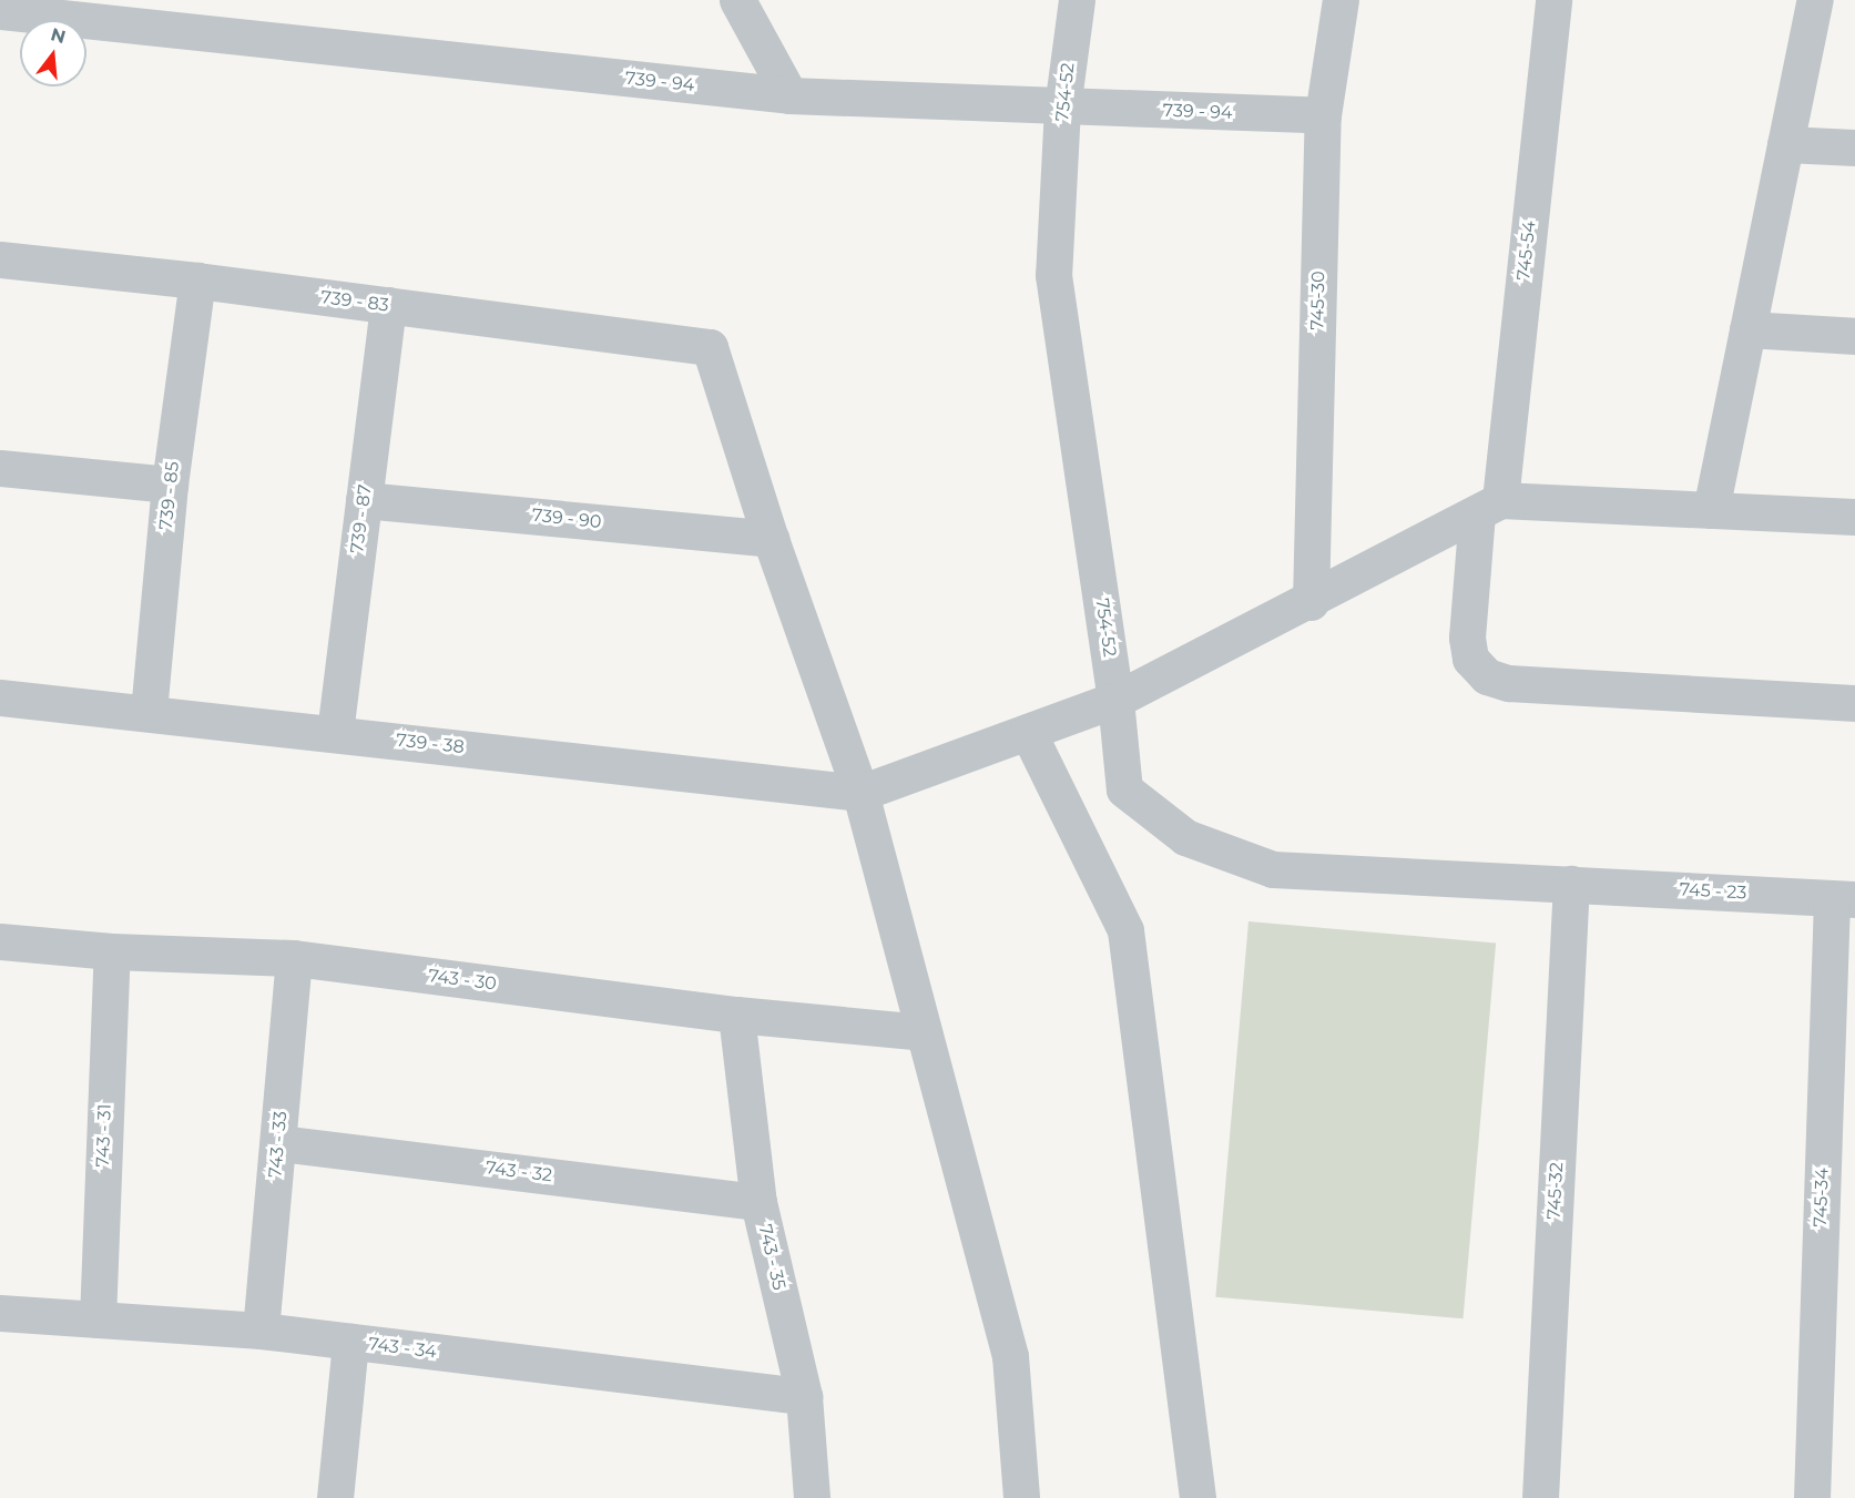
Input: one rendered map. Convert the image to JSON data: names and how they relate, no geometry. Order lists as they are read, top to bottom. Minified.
{"streets":{"street":["739 - 94","754-52","745-54","745-30","739 - 83","739 - 85","739 - 87","739 - 90","739 - 38","745 - 23","743 - 30","743 - 31","743 - 33","743 - 32","745-32","745-34","743 - 35","743 - 34"]},"crossings":[["739 - 94","754-52"],["739 - 94","745-30"],["754-52","745 - 23"],["754-52","745-32"],["739 - 83","739 - 85"],["739 - 83","739 - 87"],["739 - 83","739 - 90"],["739 - 85","739 - 38"],["739 - 87","739 - 90"],["739 - 87","739 - 38"],["745 - 23","745-32"],["745 - 23","745-34"],["743 - 30","743 - 31"],["743 - 30","743 - 33"],["743 - 30","743 - 35"],["743 - 31","743 - 34"],["743 - 33","743 - 32"],["743 - 33","743 - 34"],["743 - 32","743 - 35"],["743 - 35","743 - 34"]],"north":"top"}
